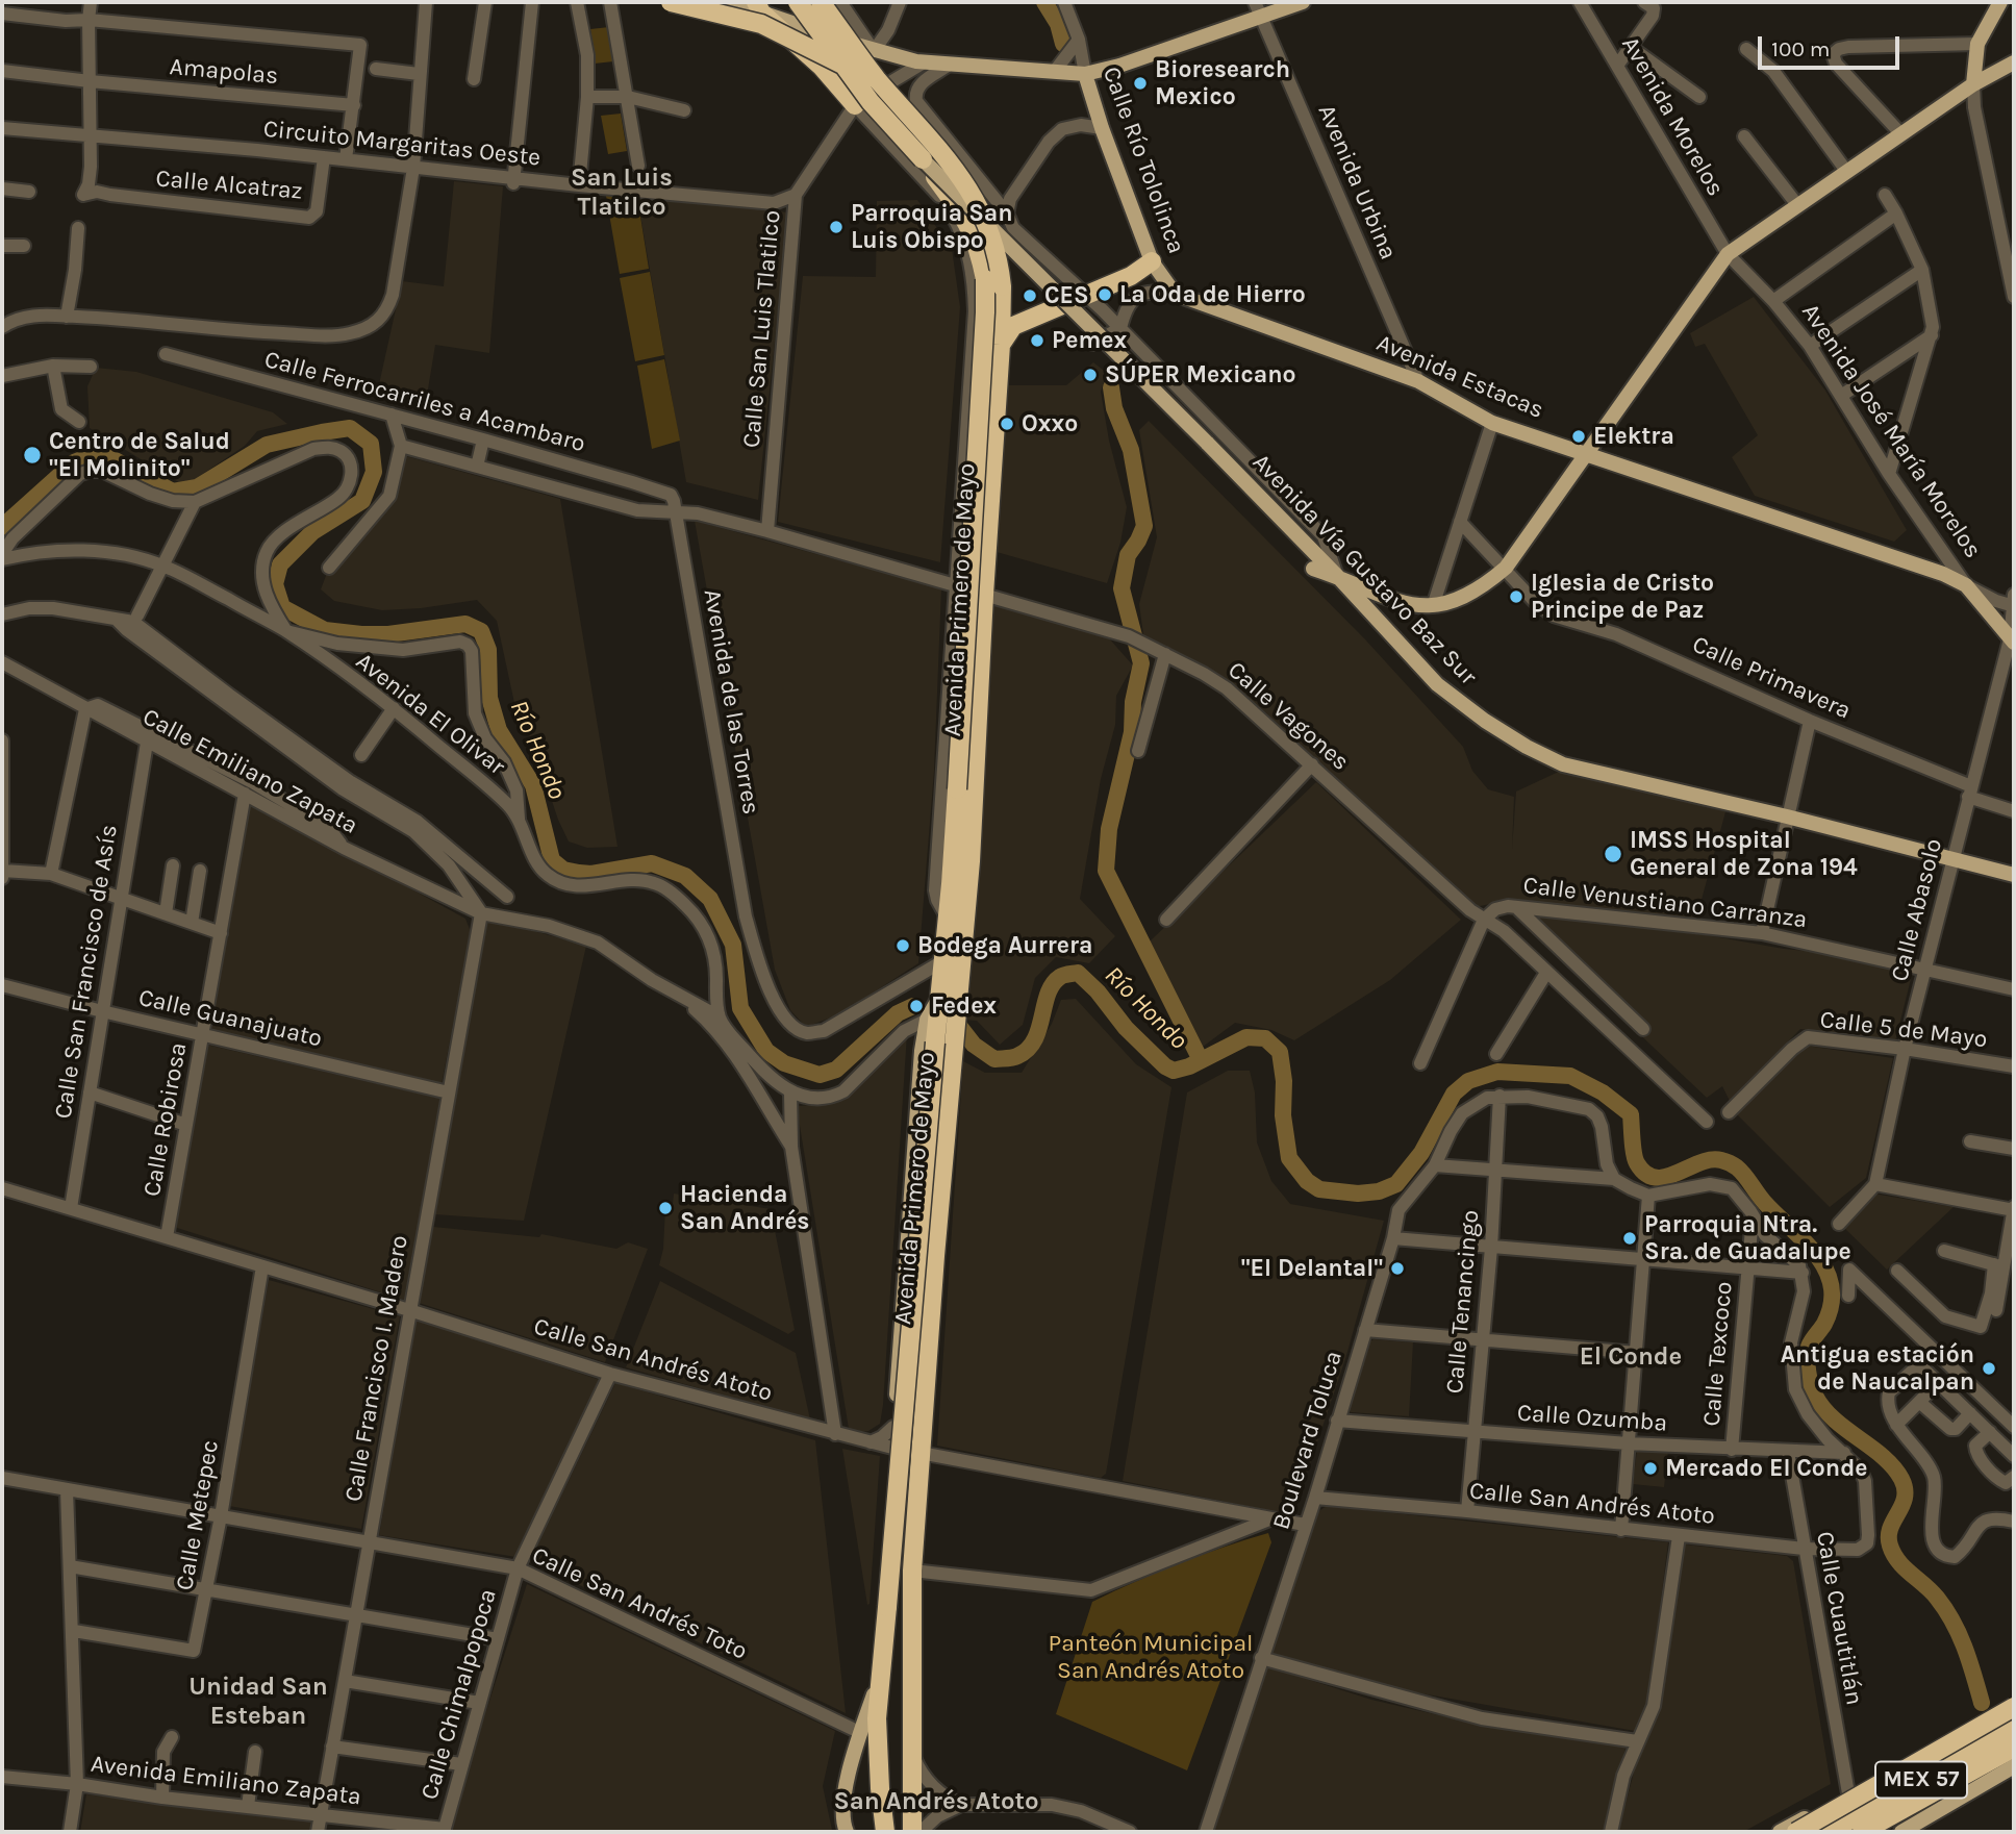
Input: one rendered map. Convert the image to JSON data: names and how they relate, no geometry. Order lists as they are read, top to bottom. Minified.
{"streets":{"highway":["Avenida Primero de Mayo","MEX 57"],"main road":["Calle Río Tololinca","Avenida Estacas","Avenida José María Morelos","Avenida Vía Gustavo Baz Sur"],"street":["Amapolas","Avenida Morelos","Circuito Margaritas Oeste","Avenida Urbina","Calle Alcatraz","Calle San Luis Tlatilco","Calle Ferrocarriles a Acambaro","Calle Primavera","Avenida de las Torres","Avenida El Olivar","Calle Vagones","Calle Emiliano Zapata","Calle Venustiano Carranza","Calle Abasolo","Calle San Francisco de Asís","Calle Guanajuato","Calle 5 de Mayo","Calle Robirosa","Calle Tenancingo","Calle Texcoco","Calle San Andrés Atoto","Calle Francisco I. Madero","Calle Ozumba","Boulevard Toluca","Calle Metepec","Calle San Andrés Toto","Calle Cuautitlán","Calle Chimalpopoca","Avenida Emiliano Zapata"]},"crossings":[["Avenida Morelos","Avenida José María Morelos"],["Circuito Margaritas Oeste","Calle Alcatraz"],["Circuito Margaritas Oeste","Calle San Luis Tlatilco"],["Calle Río Tololinca","Avenida Estacas"],["Avenida Urbina","Avenida Estacas"],["Calle San Luis Tlatilco","Avenida Primero de Mayo"],["Avenida Estacas","Avenida José María Morelos"],["Avenida Estacas","Calle Abasolo"],["Calle Ferrocarriles a Acambaro","Avenida de las Torres"],["Avenida José María Morelos","Calle Abasolo"],["Avenida Vía Gustavo Baz Sur","Avenida Primero de Mayo"],["Avenida Vía Gustavo Baz Sur","Calle Abasolo"],["Avenida Primero de Mayo","Avenida de las Torres"],["Avenida Primero de Mayo","Calle Vagones"],["Avenida Primero de Mayo","Calle San Andrés Atoto"],["Avenida Primero de Mayo","Calle San Andrés Toto"],["Calle Primavera","Calle Abasolo"],["Avenida El Olivar","Calle Emiliano Zapata"],["Calle Vagones","Calle Venustiano Carranza"],["Calle Emiliano Zapata","Calle San Francisco de Asís"],["Calle Emiliano Zapata","Calle Robirosa"],["Calle Emiliano Zapata","Calle Francisco I. Madero"],["Calle Venustiano Carranza","Calle Abasolo"],["Calle Abasolo","Calle 5 de Mayo"],["Calle San Francisco de Asís","Calle Guanajuato"],["Calle San Francisco de Asís","Calle San Andrés Atoto"],["Calle Guanajuato","Calle Robirosa"],["Calle Guanajuato","Calle Francisco I. Madero"],["Calle Robirosa","Calle San Andrés Atoto"],["Calle Tenancingo","Calle San Andrés Atoto"],["Calle Tenancingo","Calle Ozumba"],["Calle Tenancingo","Boulevard Toluca"],["Calle Texcoco","Calle Ozumba"],["Calle San Andrés Atoto","Calle Francisco I. Madero"],["Calle San Andrés Atoto","Calle Ozumba"],["Calle San Andrés Atoto","Boulevard Toluca"],["Calle San Andrés Atoto","Calle Metepec"],["Calle San Andrés Atoto","Calle Cuautitlán"],["Calle San Andrés Atoto","Calle Chimalpopoca"],["Calle Francisco I. Madero","Calle San Andrés Toto"],["Calle Francisco I. Madero","Avenida Emiliano Zapata"],["Calle Ozumba","Boulevard Toluca"],["Calle Ozumba","Calle Cuautitlán"],["Calle Metepec","Calle San Andrés Toto"],["Calle San Andrés Toto","Calle Chimalpopoca"],["Calle Chimalpopoca","Avenida Emiliano Zapata"]],"districts":["San Luis Tlatilco","El Conde","Unidad San Esteban","San Andrés Atoto"],"water":["Río Hondo"],"parks":["Panteón Municipal San Andrés Atoto"],"places":["Bioresearch Mexico","Parroquia San Luis Obispo","La Oda de Hierro","CES","Pemex","SÚPER Mexicano","Oxxo","Elektra","Centro de Salud \"El Molinito\"","Iglesia de Cristo Principe de Paz","IMSS Hospital General de Zona 194","Bodega Aurrera","Fedex","Hacienda San Andrés","Parroquia Ntra. Sra. de Guadalupe","\"El Delantal\"","Antigua estación de Naucalpan","Mercado El Conde"],"scale_bar":"100 m"}
